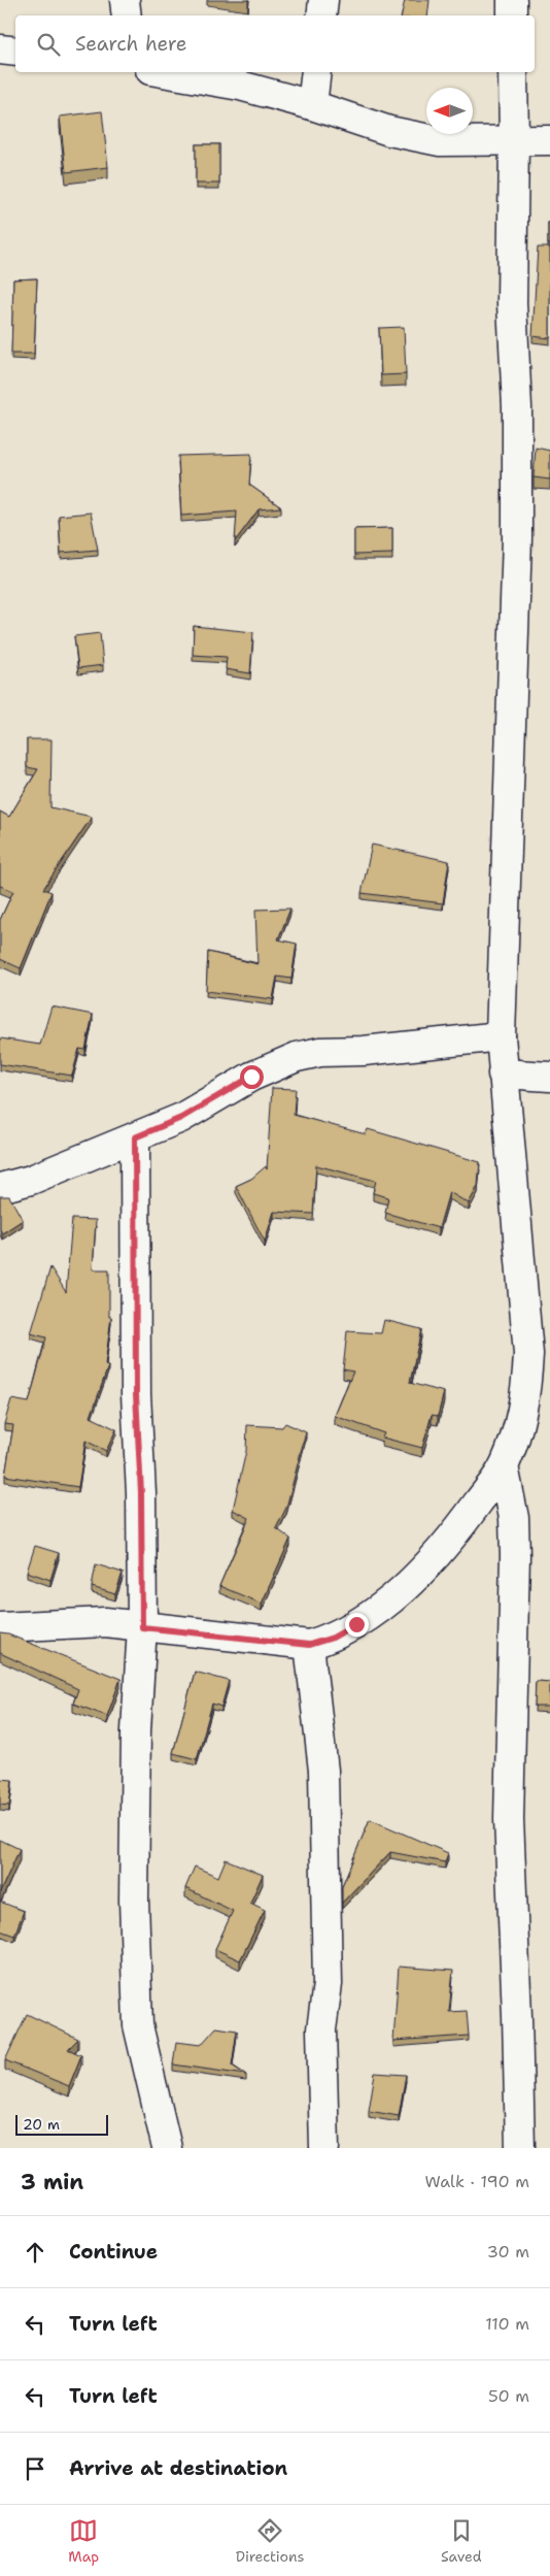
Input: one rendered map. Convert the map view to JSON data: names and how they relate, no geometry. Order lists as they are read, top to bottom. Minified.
{"scale_bar":"20 m","north":"left","page":{"search":"Search here","scale":"20 m","heading":["3 min","Walk · 190 m"],"list":[["Continue","30 m"],["Turn left","110 m"],["Turn left","50 m"],"Arrive at destination"],"nav":["Map","Directions","Saved"]}}
